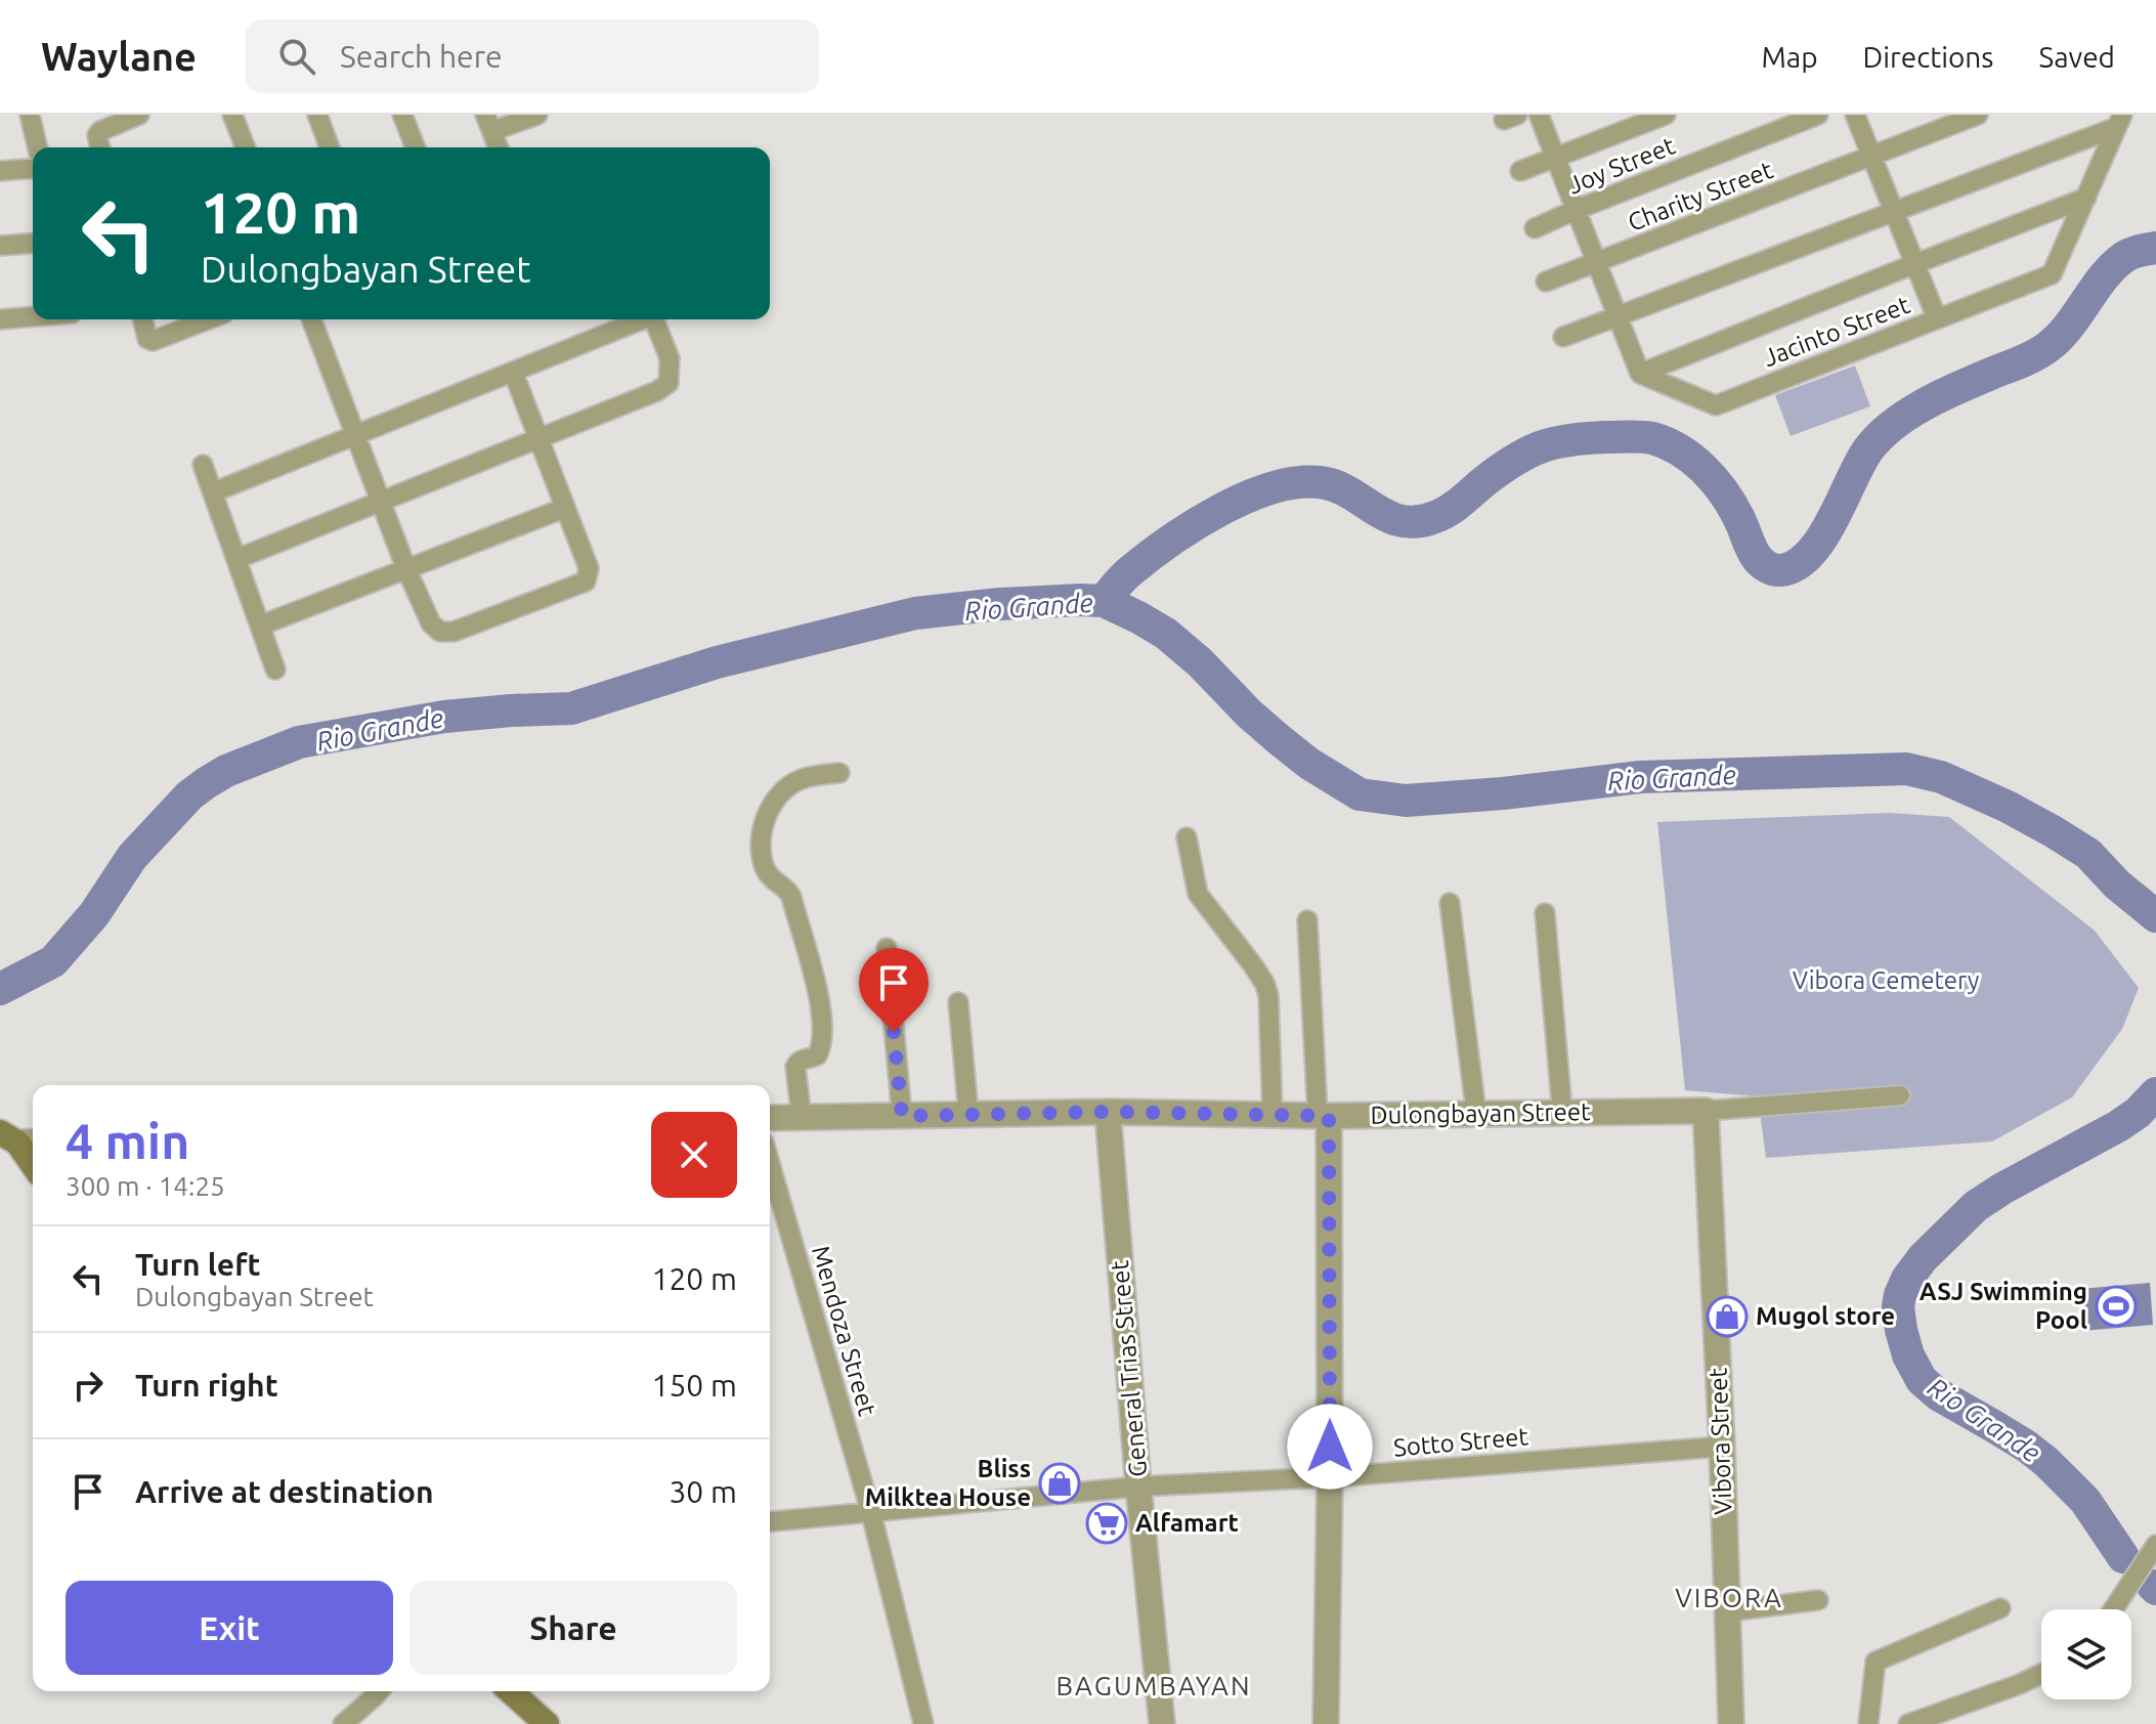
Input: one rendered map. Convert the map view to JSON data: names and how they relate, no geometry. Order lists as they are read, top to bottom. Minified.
{"streets":{"street":["Joy Street","Charity Street","Jacinto Street","Dulongbayan Street","Mendoza Street","General Trias Street","Vibora Street","Sotto Street"]},"crossings":[["Dulongbayan Street","General Trias Street"],["Dulongbayan Street","Vibora Street"],["Mendoza Street","Sotto Street"],["General Trias Street","Sotto Street"],["Vibora Street","Sotto Street"]],"districts":["VIBORA","BAGUMBAYAN"],"water":["Rio Grande"],"parks":["Vibora Cemetery"],"places":{"sports":["ASJ Swimming Pool"],"shop":["Mugol store","Bliss Milktea House"],"supermarket":["Alfamart"]},"page":{"header":"Waylane","search":"Search here","nav":["Map","Directions","Saved"],"turn":["120 m","Dulongbayan Street"],"heading":["4 min","300 m · 14:25"],"list":[{"name":"Turn left","note":"Dulongbayan Street","value":"120 m"},{"name":"Turn right","value":"150 m"},{"name":"Arrive at destination","value":"30 m"}],"buttons":["Exit","Share"]}}
